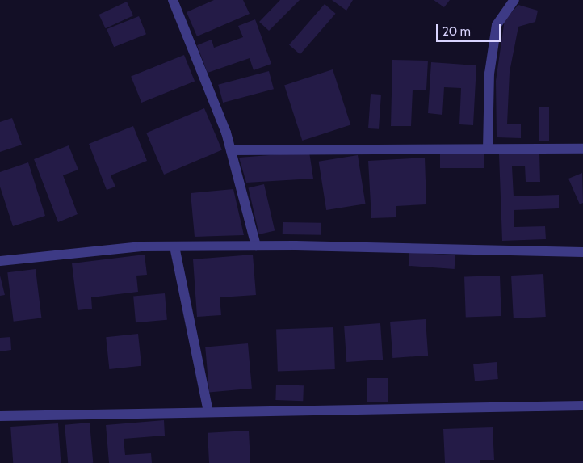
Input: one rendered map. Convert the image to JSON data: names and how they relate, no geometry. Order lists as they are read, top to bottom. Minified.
{"scale_bar":"20 m"}
